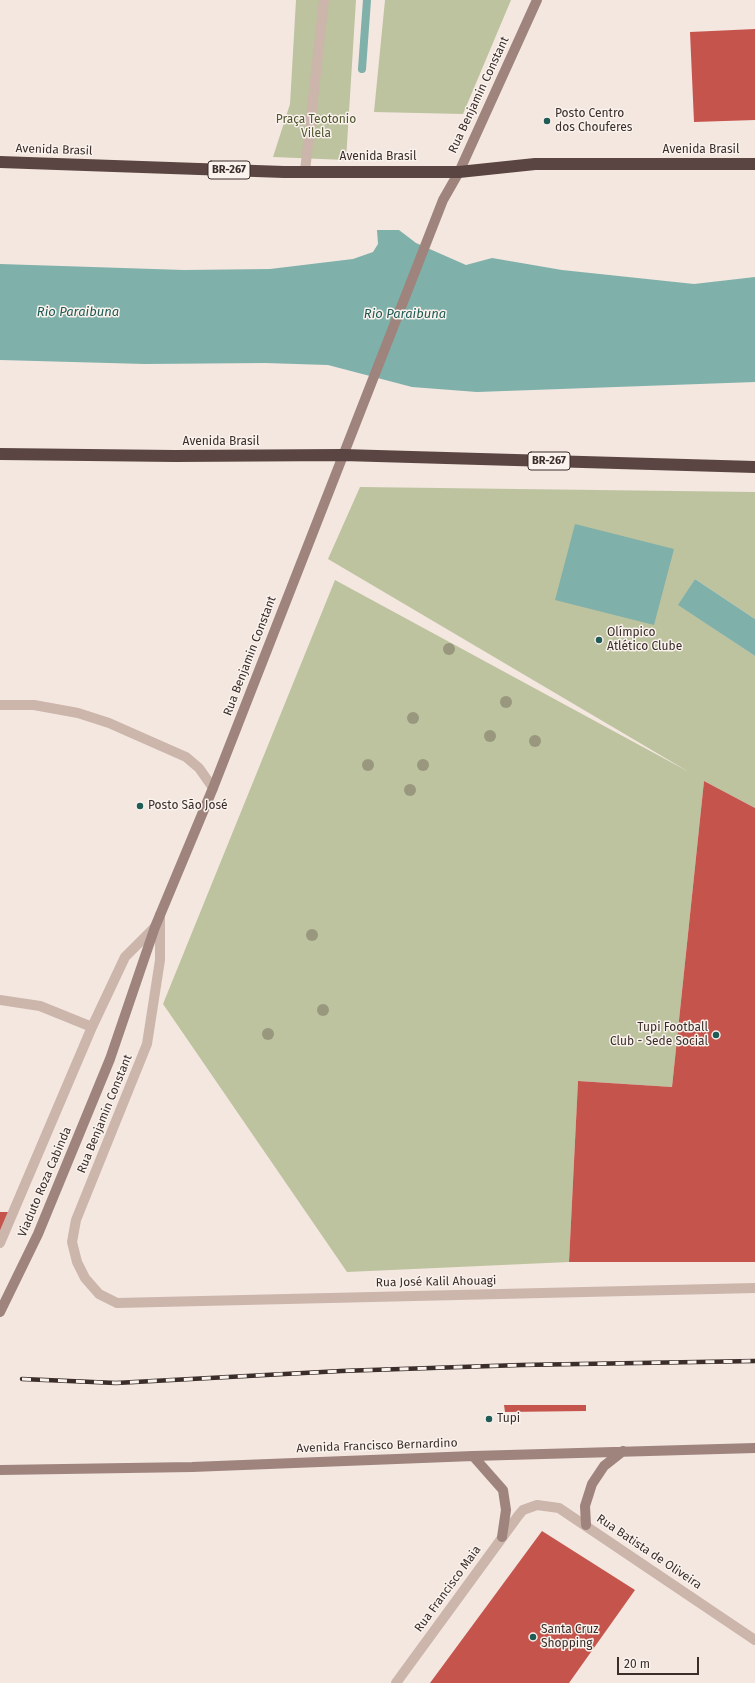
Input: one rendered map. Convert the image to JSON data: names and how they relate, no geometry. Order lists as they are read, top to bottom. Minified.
{"streets":{"highway":["Avenida Brasil","BR-267"],"main road":["Rua Benjamin Constant","Viaduto Roza Cabinda","Avenida Francisco Bernardino"],"street":["Rua José Kalil Ahouagi","Rua Batista de Oliveira","Rua Francisco Maia"]},"crossings":[["Rua Benjamin Constant","Avenida Brasil"],["Rua Benjamin Constant","Viaduto Roza Cabinda"],["Rua Benjamin Constant","Rua José Kalil Ahouagi"],["Rua Batista de Oliveira","Rua Francisco Maia"]],"water":["Rio Paraibuna"],"parks":["Praça Teotonio Vilela"],"places":["Posto Centro dos Chouferes","Olímpico Atlético Clube","Posto São José","Tupi Football Club - Sede Social","Tupi","Santa Cruz Shopping"],"scale_bar":"20 m"}
